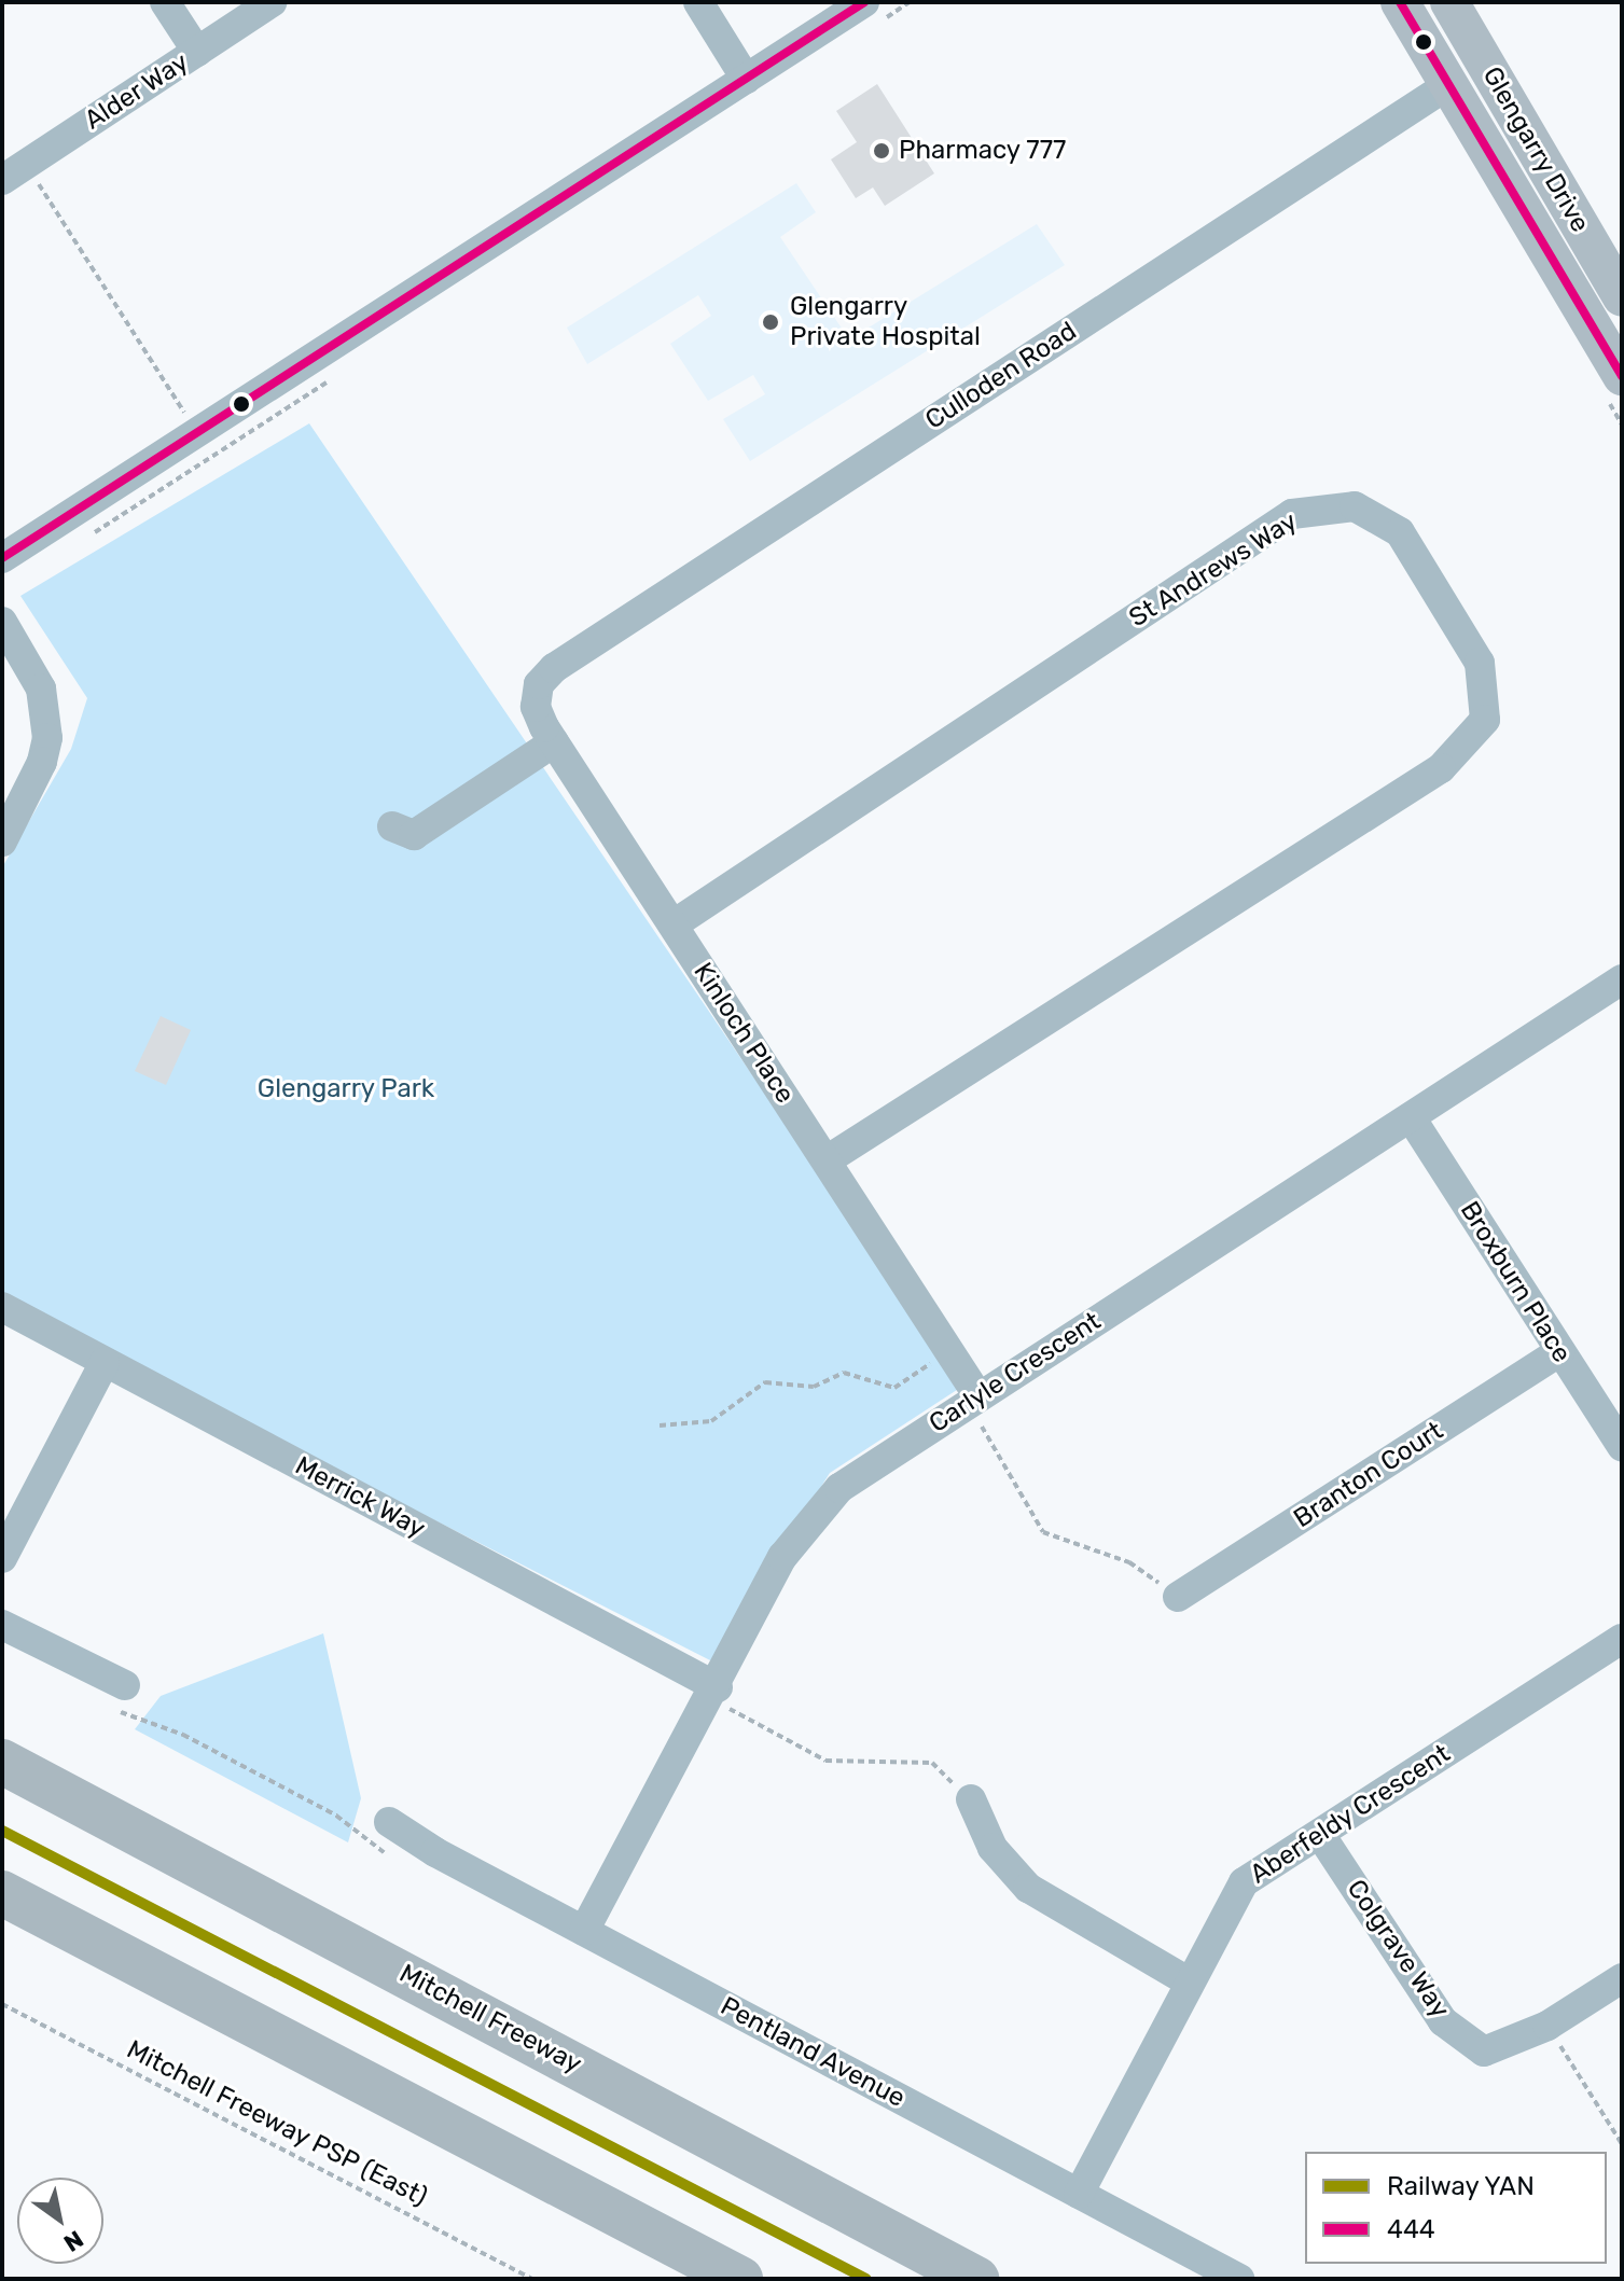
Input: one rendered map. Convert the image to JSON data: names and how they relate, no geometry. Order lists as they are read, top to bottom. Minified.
{"streets":{"highway":["Mitchell Freeway"],"main road":["Glengarry Drive"],"street":["Alder Way","Culloden Road","St Andrews Way","Kinloch Place","Broxburn Place","Carlyle Crescent","Branton Court","Merrick Way","Aberfeldy Crescent","Colgrave Way","Pentland Avenue"],"path":["Mitchell Freeway PSP (East)"]},"crossings":[["Glengarry Drive","Culloden Road"],["Culloden Road","Kinloch Place"],["St Andrews Way","Kinloch Place"],["Kinloch Place","Carlyle Crescent"],["Broxburn Place","Carlyle Crescent"],["Broxburn Place","Branton Court"],["Carlyle Crescent","Merrick Way"],["Carlyle Crescent","Pentland Avenue"],["Aberfeldy Crescent","Colgrave Way"],["Aberfeldy Crescent","Pentland Avenue"]],"parks":["Glengarry Park"],"places":["Pharmacy 777","Glengarry Private Hospital"],"lines":["transit line 444","rail line YAN"],"legend":["Railway YAN","444"],"north":"bottom right"}
